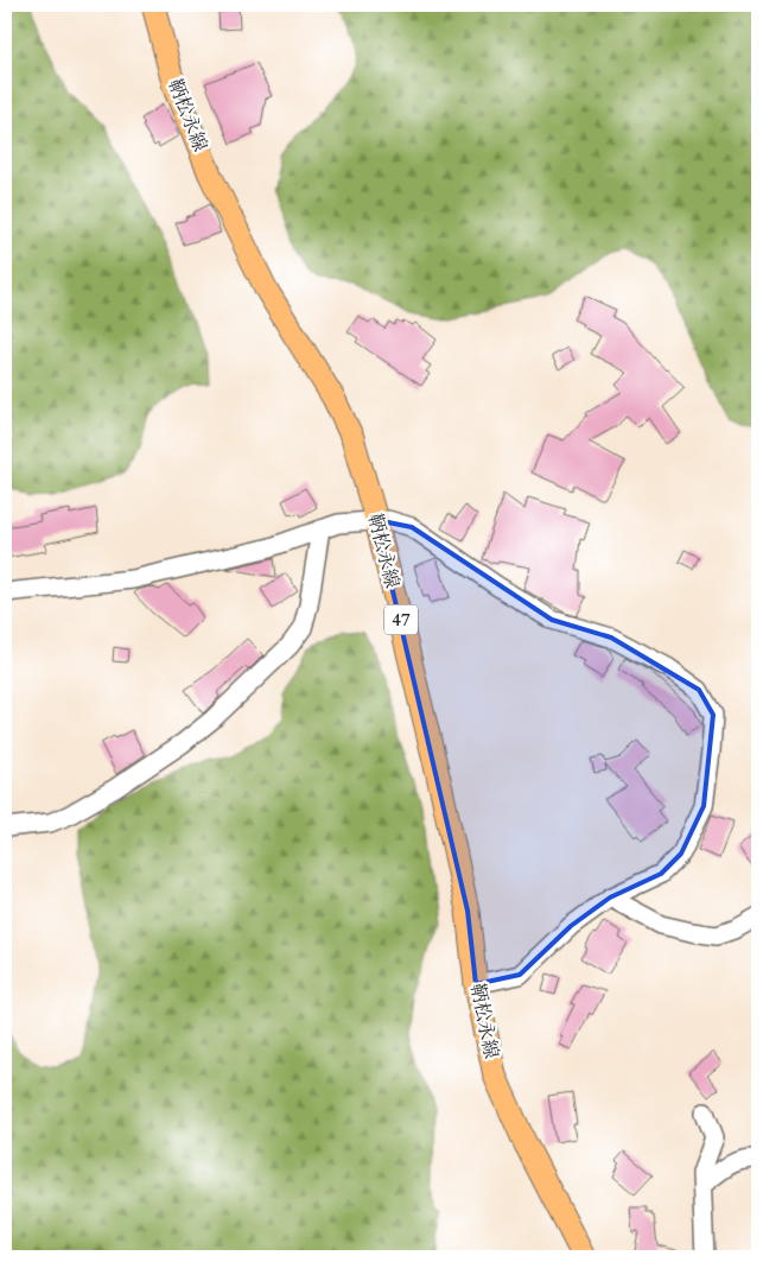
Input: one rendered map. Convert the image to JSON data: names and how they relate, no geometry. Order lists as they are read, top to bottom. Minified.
{"streets":{"main road":["鞆松永線","47"]}}
